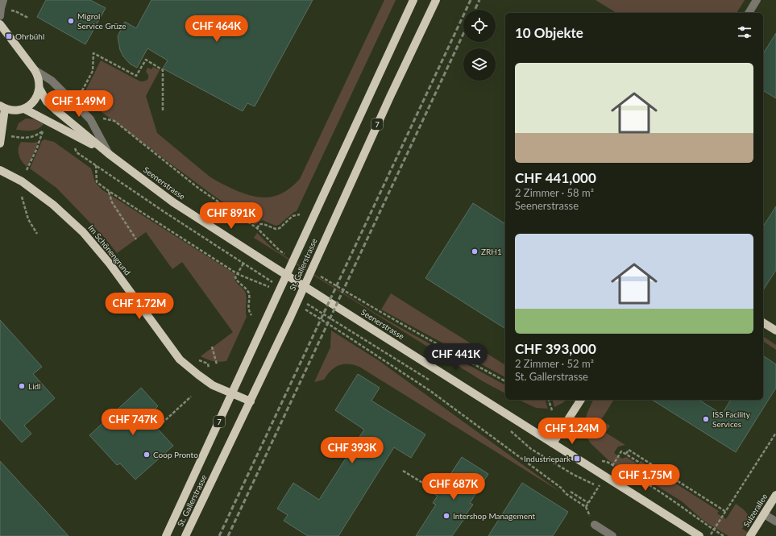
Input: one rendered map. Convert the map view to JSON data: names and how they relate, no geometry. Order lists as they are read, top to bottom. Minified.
{"streets":{"main road":["7","Seenerstrasse","Im Schönengrund","St. Gallerstrasse","Sulzerallee"]},"crossings":[["Im Schönengrund","St. Gallerstrasse"]],"places":{"other":["Migrol Service Grüze","ZRH1","Lidl","ISS Facility Services","Coop Pronto","Intershop Management"],"transit":["Ohrbühl","Industriepark"]},"page":{"heading":"10 Objekte","price":["CHF 464K","CHF 1.49M","CHF 891K","CHF 1.72M","CHF 441K","CHF 747K","CHF 1.24M","CHF 393K","CHF 1.75M","CHF 687K"],"list":[{"name":"CHF 441,000","note":"2 Zimmer · 58 m² · Seenerstrasse"},{"name":"CHF 393,000","note":"2 Zimmer · 52 m² · St. Gallerstrasse"}]}}
